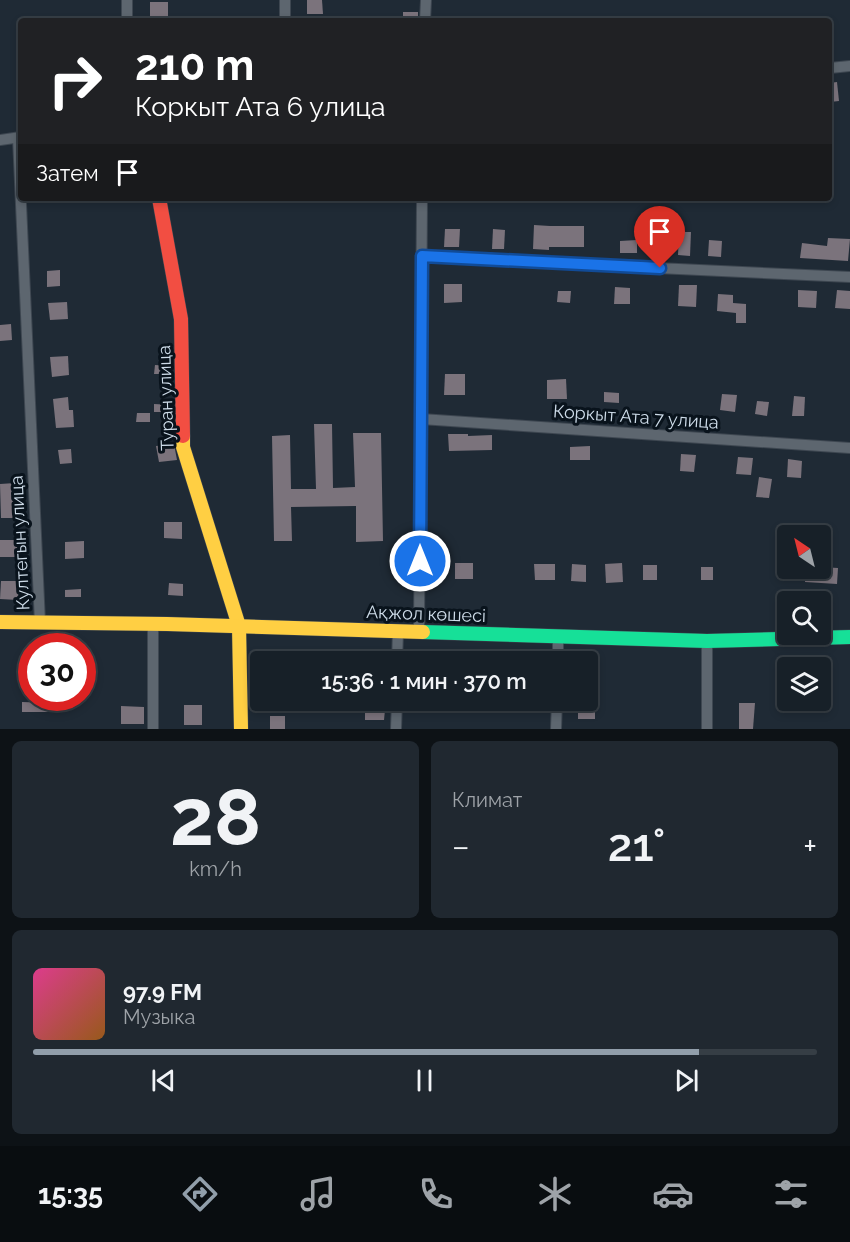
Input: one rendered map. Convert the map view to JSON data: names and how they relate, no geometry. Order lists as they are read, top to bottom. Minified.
{"streets":{"street":["Туран улица","Коркыт Ата 7 улица","Култегын улица","Ақжол көшесі"]},"crossings":[["Туран улица","Ақжол көшесі"],["Култегын улица","Ақжол көшесі"]],"north":"top left","page":{"turn":["210 m","Коркыт Ата 6 улица"],"then":"Затем","limit":"30","trip":"15:36 · 1 мин · 370 m","tile":[["28","km/h"],"Климат"],"heat":["−","21°","+"],"song":["97.9 FM","Музыка"],"tabs":"15:35"}}
